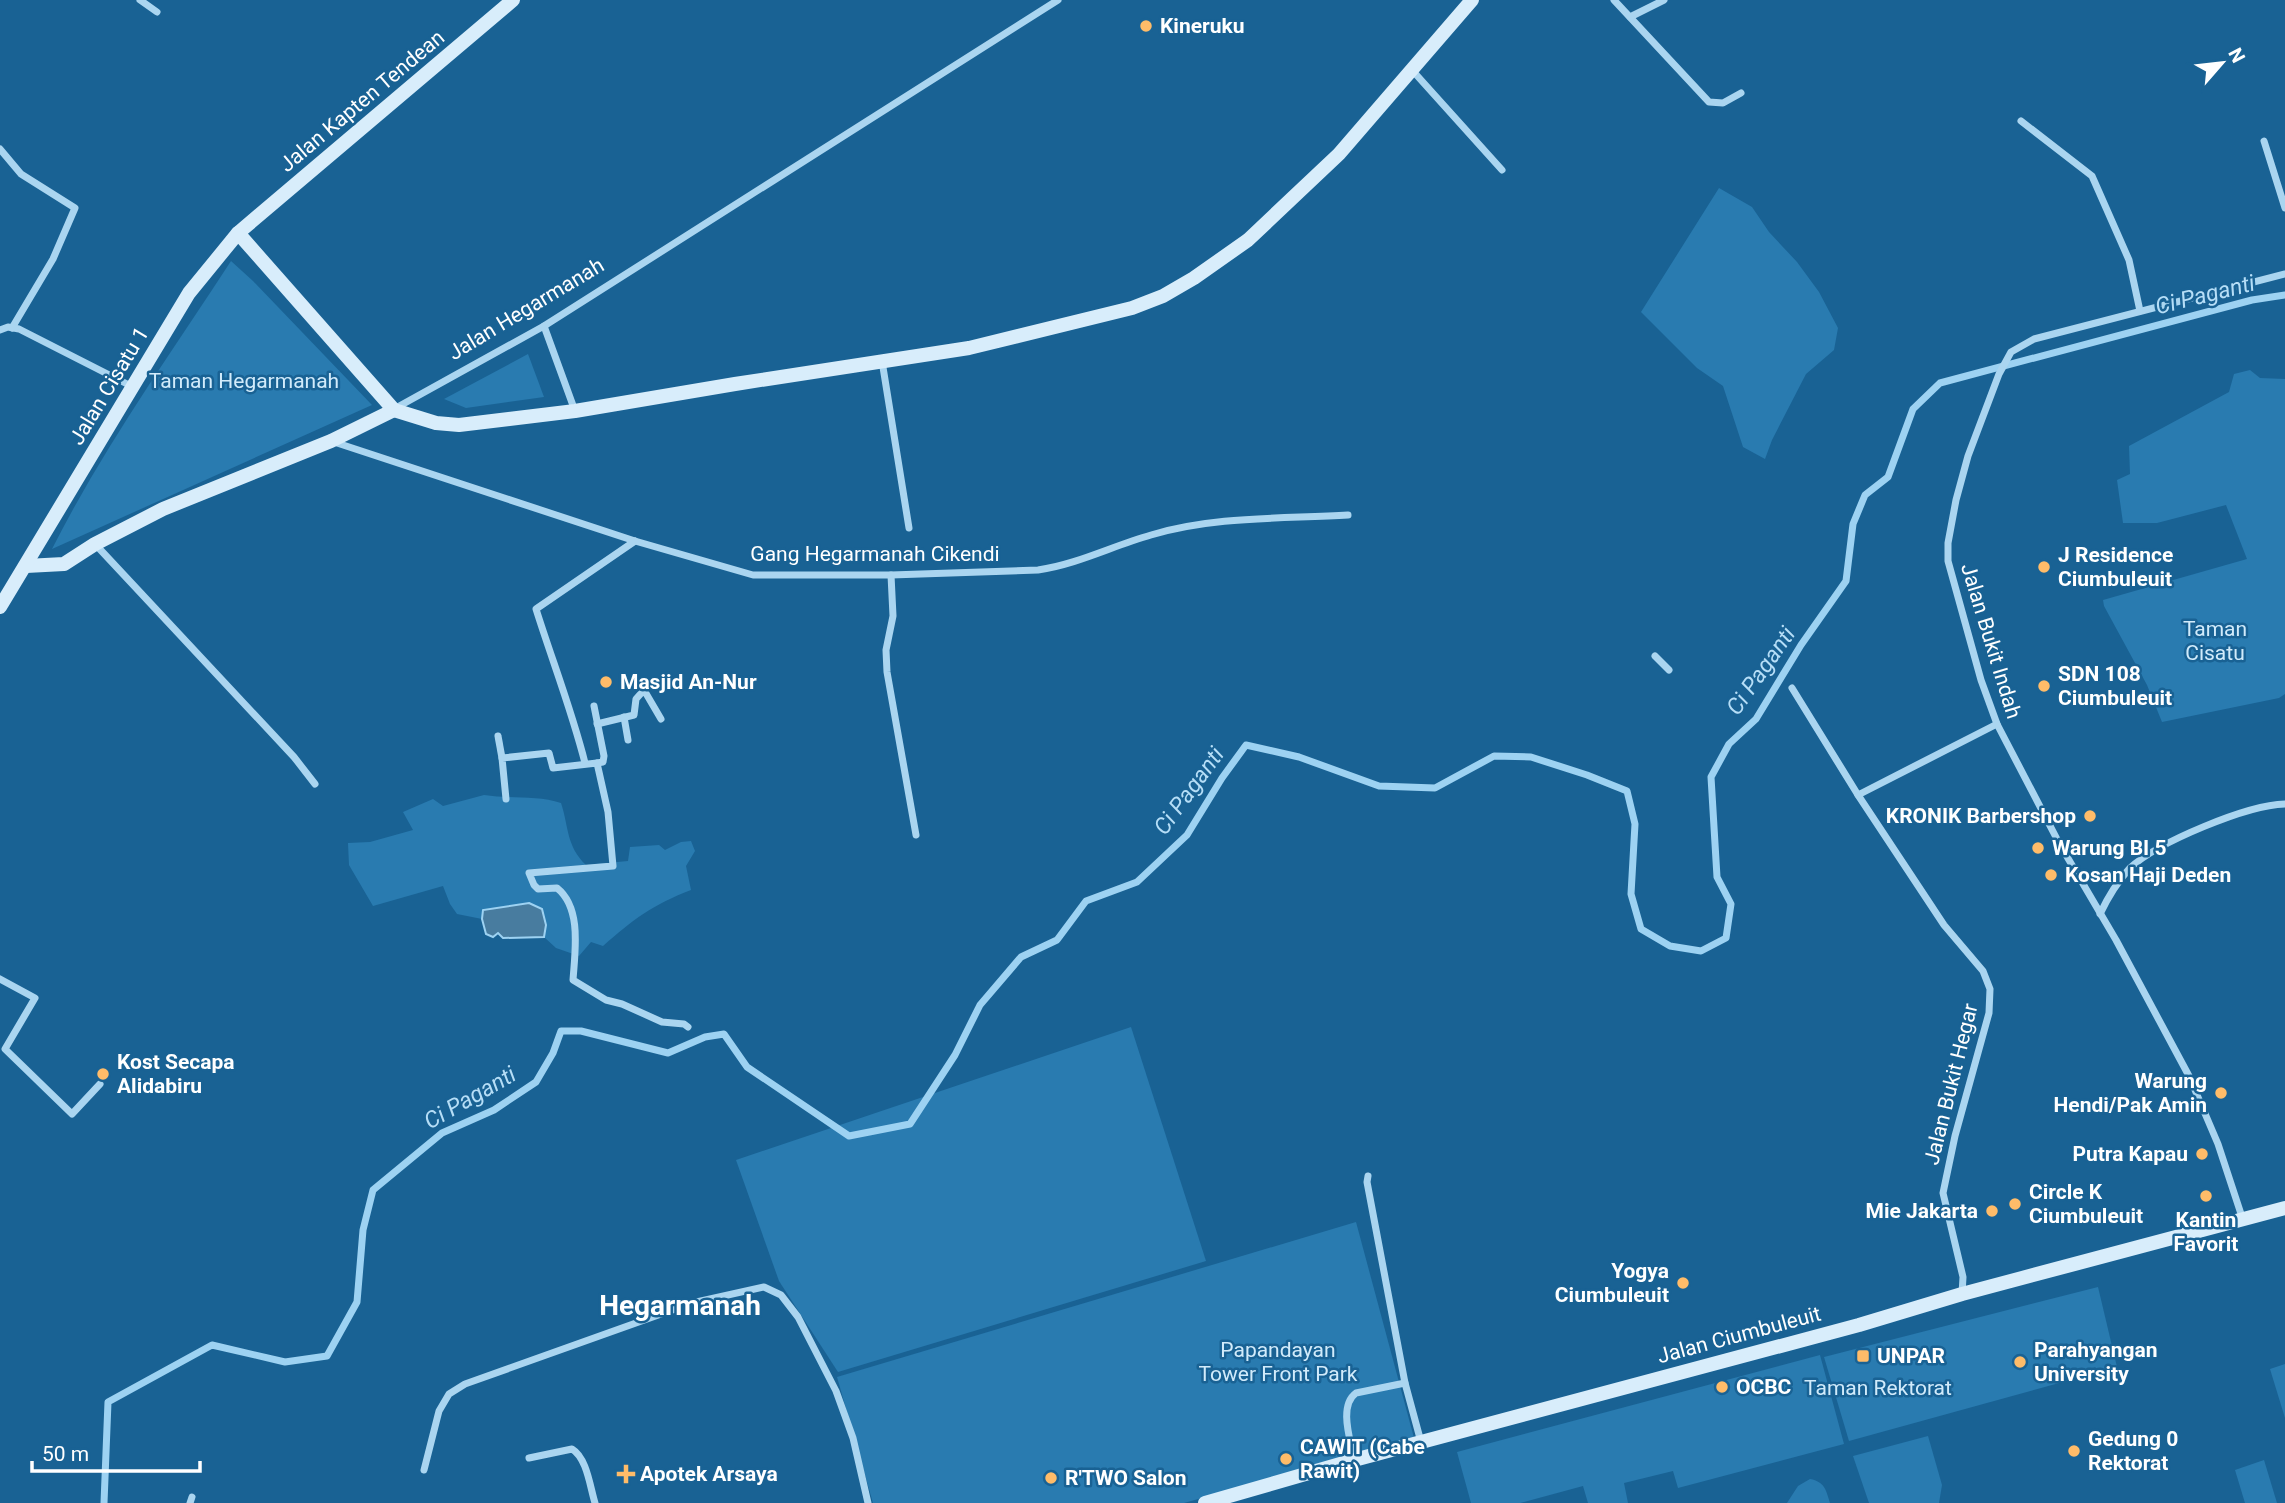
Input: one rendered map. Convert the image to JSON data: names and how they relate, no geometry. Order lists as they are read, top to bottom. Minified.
{"streets":{"street":["Jalan Kapten Tendean","Jalan Hegarmanah","Jalan Cisatu 1","Gang Hegarmanah Cikendi","Jalan Bukit Indah","Jalan Bukit Hegar","Jalan Ciumbuleuit"]},"crossings":[["Jalan Kapten Tendean","Jalan Cisatu 1"],["Jalan Hegarmanah","Jalan Cisatu 1"],["Jalan Hegarmanah","Gang Hegarmanah Cikendi"],["Jalan Bukit Indah","Jalan Ciumbuleuit"],["Jalan Bukit Hegar","Jalan Ciumbuleuit"]],"districts":["Hegarmanah"],"water":["Ci Paganti"],"parks":["Taman Hegarmanah","Taman Cisatu","Papandayan Tower Front Park","Taman Rektorat"],"places":{"other":["Kineruku","J Residence Ciumbuleuit","Masjid An-Nur","SDN 108 Ciumbuleuit","KRONIK Barbershop","Warung BI 5","Kosan Haji Deden","Kost Secapa Alidabiru","Warung Hendi/Pak Amin","Putra Kapau","Kantin Favorit","Circle K Ciumbuleuit","Mie Jakarta","Yogya Ciumbuleuit","Parahyangan University","OCBC","Gedung 0 Rektorat","CAWIT (Cabe Rawit)","R'TWO Salon"],"transit":["UNPAR"],"health":["Apotek Arsaya"]},"scale_bar":"50 m","north":"top right"}
